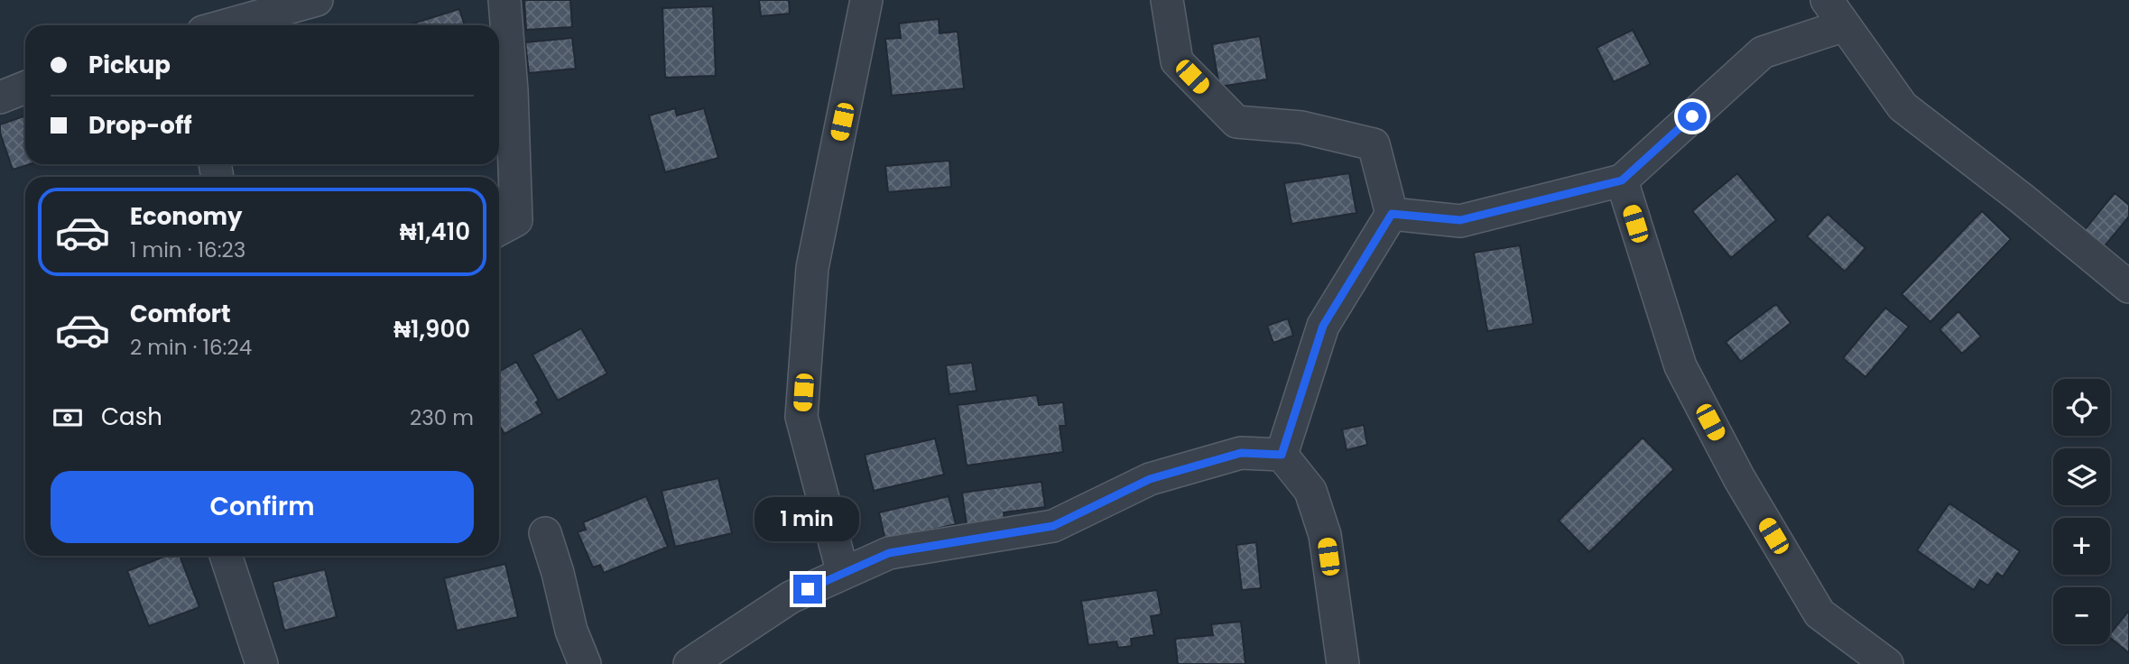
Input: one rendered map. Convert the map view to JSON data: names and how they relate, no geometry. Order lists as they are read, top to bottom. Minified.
{"page":{"banner":["Pickup","Drop-off"],"list":[{"name":"Economy","note":"1 min · 16:23","value":"₦1,410"},{"name":"Comfort","note":"2 min · 16:24","value":"₦1,900"}],"map_buttons":["+","−"],"pay":["Cash","230 m"],"buttons":"Confirm","bubble":"1 min"}}
